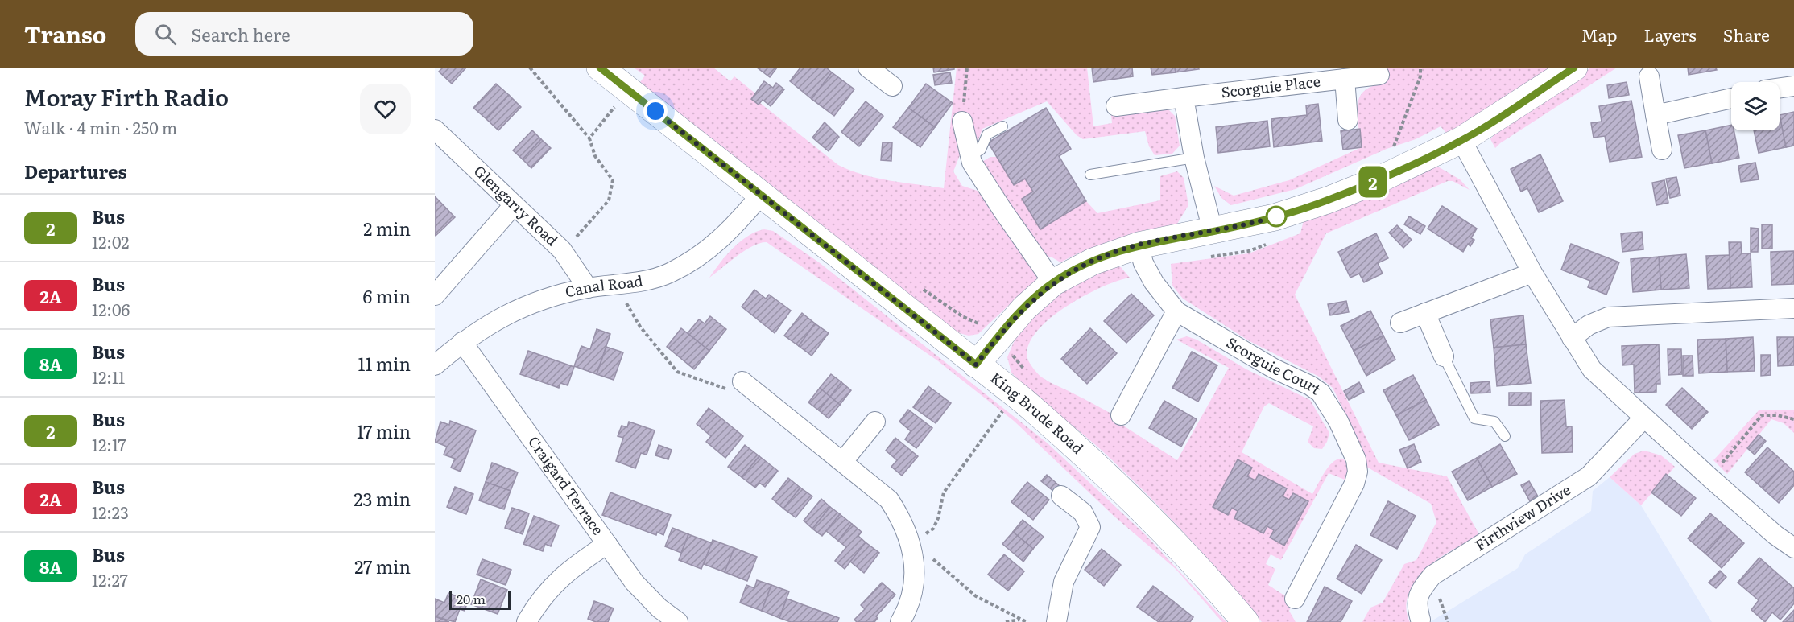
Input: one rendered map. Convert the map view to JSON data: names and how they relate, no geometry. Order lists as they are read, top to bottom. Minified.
{"streets":{"street":["Scorguie Place","Glengarry Road","Canal Road","Scorguie Court","King Brude Road","Craigard Terrace","Firthview Drive"]},"crossings":[["Glengarry Road","Canal Road"],["Canal Road","King Brude Road"],["Canal Road","Craigard Terrace"]],"lines":["bus line 2"],"scale_bar":"20 m","page":{"header":"Transo","search":"Search here","nav":["Map","Layers","Share"],"heading":[["Moray Firth Radio","Walk · 4 min · 250 m"],"Departures"],"on_map":"2","list":[{"mark":"2","name":"Bus","note":"12:02","value":"2 min"},{"mark":"2A","name":"Bus","note":"12:06","value":"6 min"},{"mark":"8A","name":"Bus","note":"12:11","value":"11 min"},{"mark":"2","name":"Bus","note":"12:17","value":"17 min"},{"mark":"2A","name":"Bus","note":"12:23","value":"23 min"},{"mark":"8A","name":"Bus","note":"12:27","value":"27 min"}],"scale":"20 m"}}
